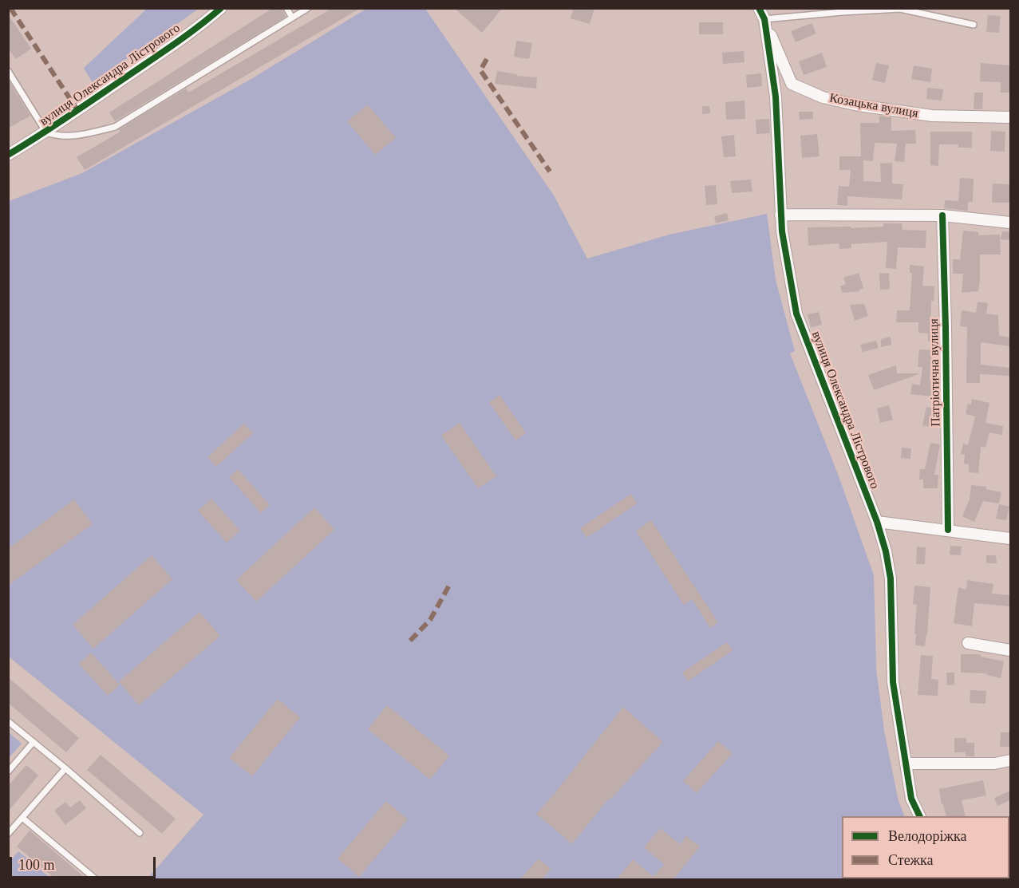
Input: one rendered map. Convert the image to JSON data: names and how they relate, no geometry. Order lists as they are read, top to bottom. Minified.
{"streets":{"street":["вулиця Олександра Лістрового","Козацька вулиця","Патріотична вулиця"]},"legend":["Велодоріжка","Стежка"],"scale_bar":"100 m"}
